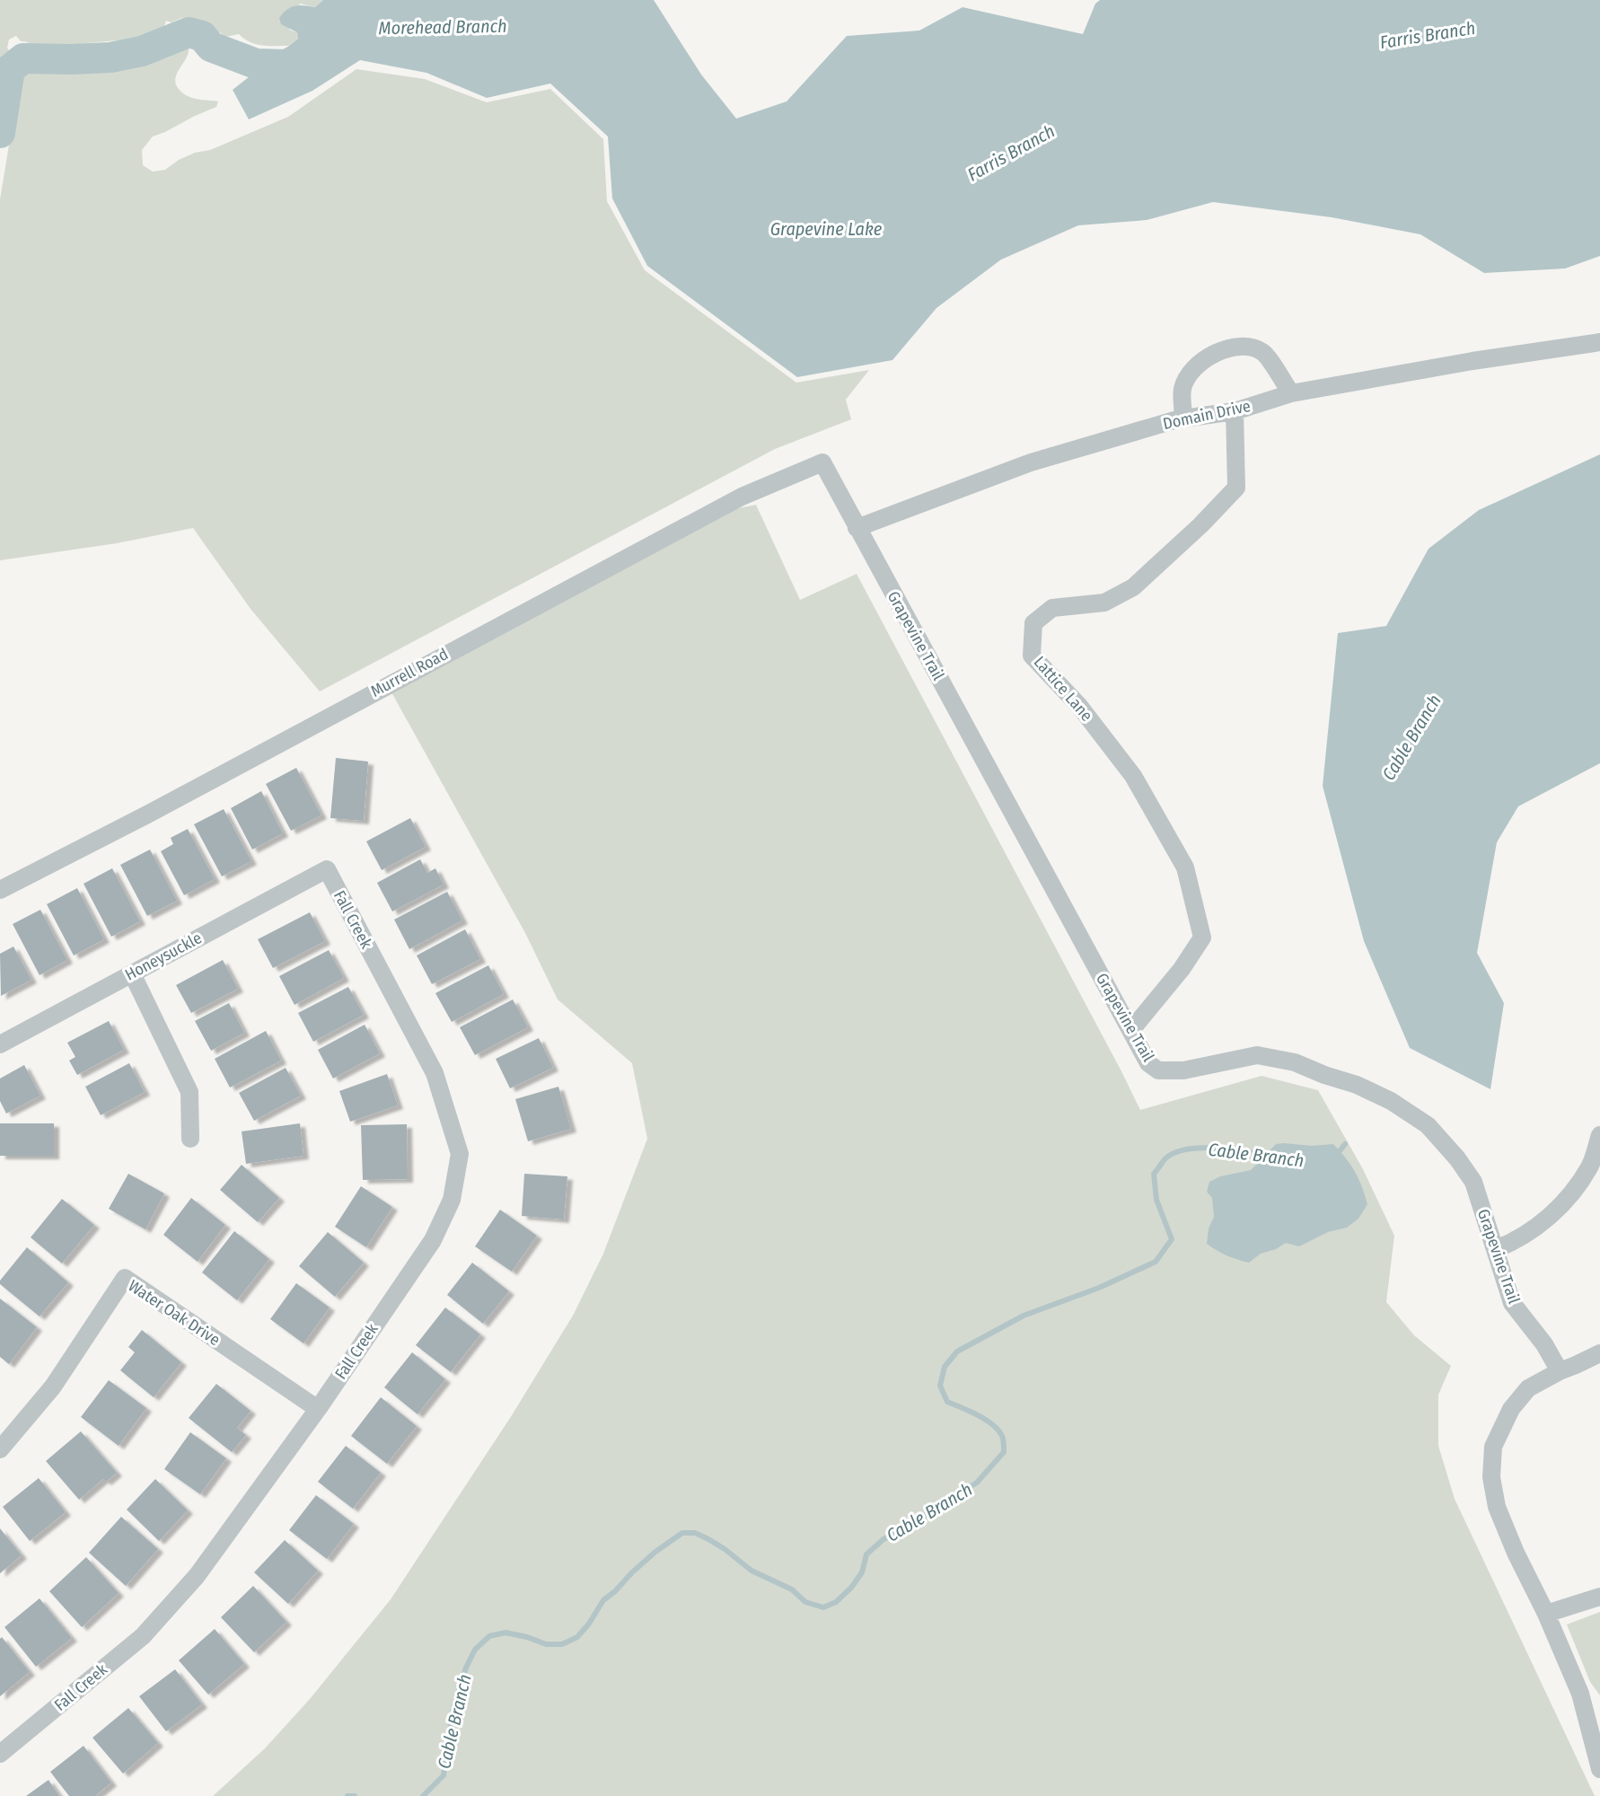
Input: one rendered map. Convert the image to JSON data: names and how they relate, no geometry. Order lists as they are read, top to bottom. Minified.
{"streets":{"street":["Domain Drive","Grapevine Trail","Murrell Road","Lattice Lane","Fall Creek","Honeysuckle","Water Oak Drive"]},"crossings":[["Domain Drive","Grapevine Trail"],["Domain Drive","Lattice Lane"],["Grapevine Trail","Murrell Road"],["Grapevine Trail","Lattice Lane"],["Fall Creek","Honeysuckle"],["Fall Creek","Water Oak Drive"]],"water":["Morehead Branch","Farris Branch","Grapevine Lake","Cable Branch"]}
